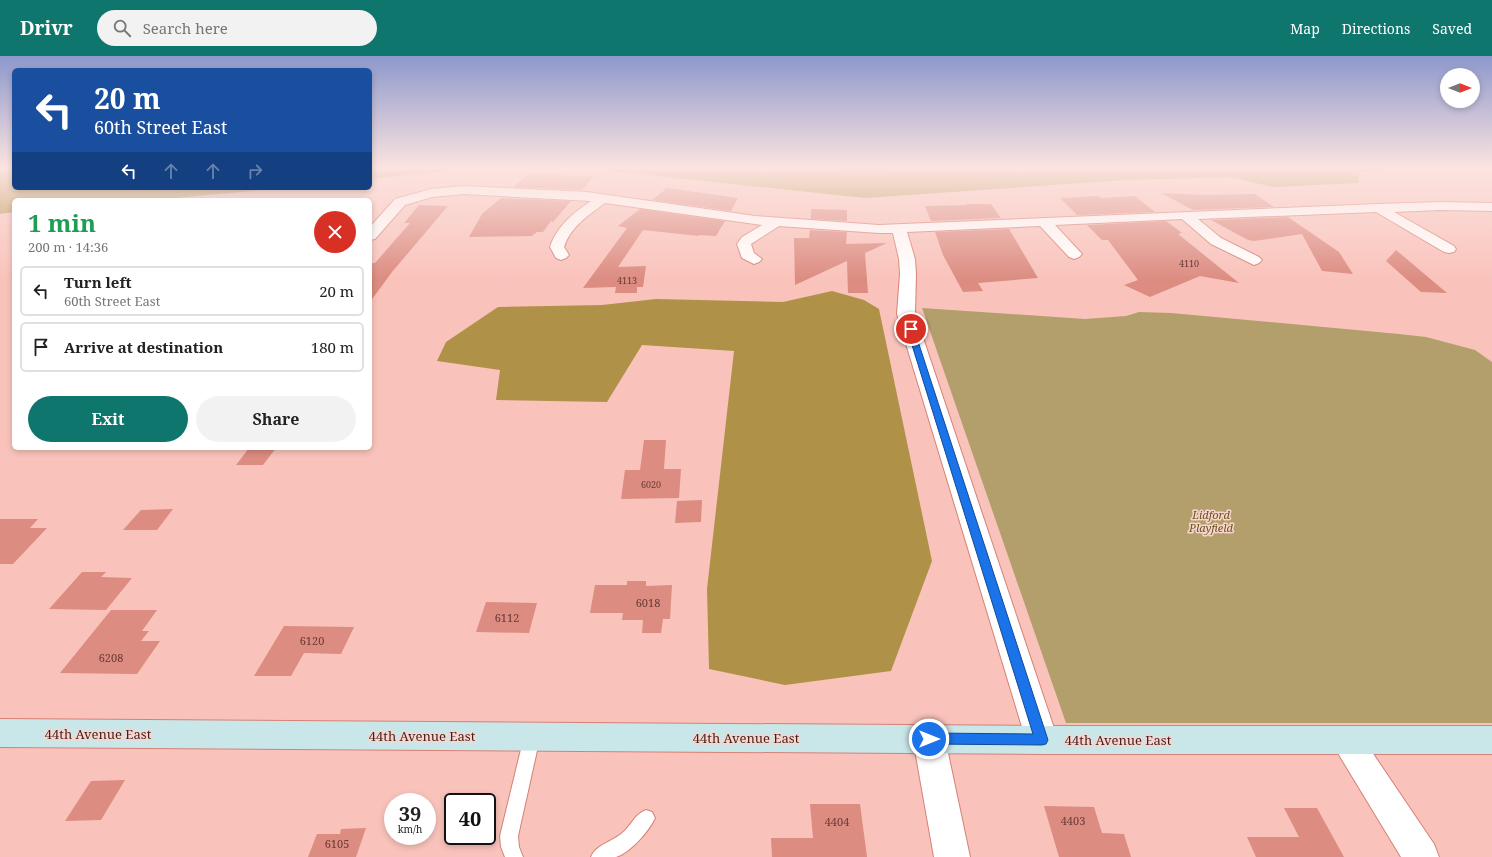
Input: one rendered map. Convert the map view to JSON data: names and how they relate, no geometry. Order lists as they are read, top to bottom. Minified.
{"streets":{"street":["44th Avenue East"]},"parks":["Lidford Playfield"],"house_numbers":["4110","4113","6020","6018","6112","6120","6208","4403","4404","6105"],"north":"right","page":{"header":"Drivr","search":"Search here","nav":["Map","Directions","Saved"],"turn":["20 m","60th Street East"],"heading":["1 min","200 m · 14:36"],"list":[{"name":"Turn left","note":"60th Street East","value":"20 m"},{"name":"Arrive at destination","value":"180 m"}],"buttons":["Exit","Share"],"speed":"39 km/h","limit":"40"}}
